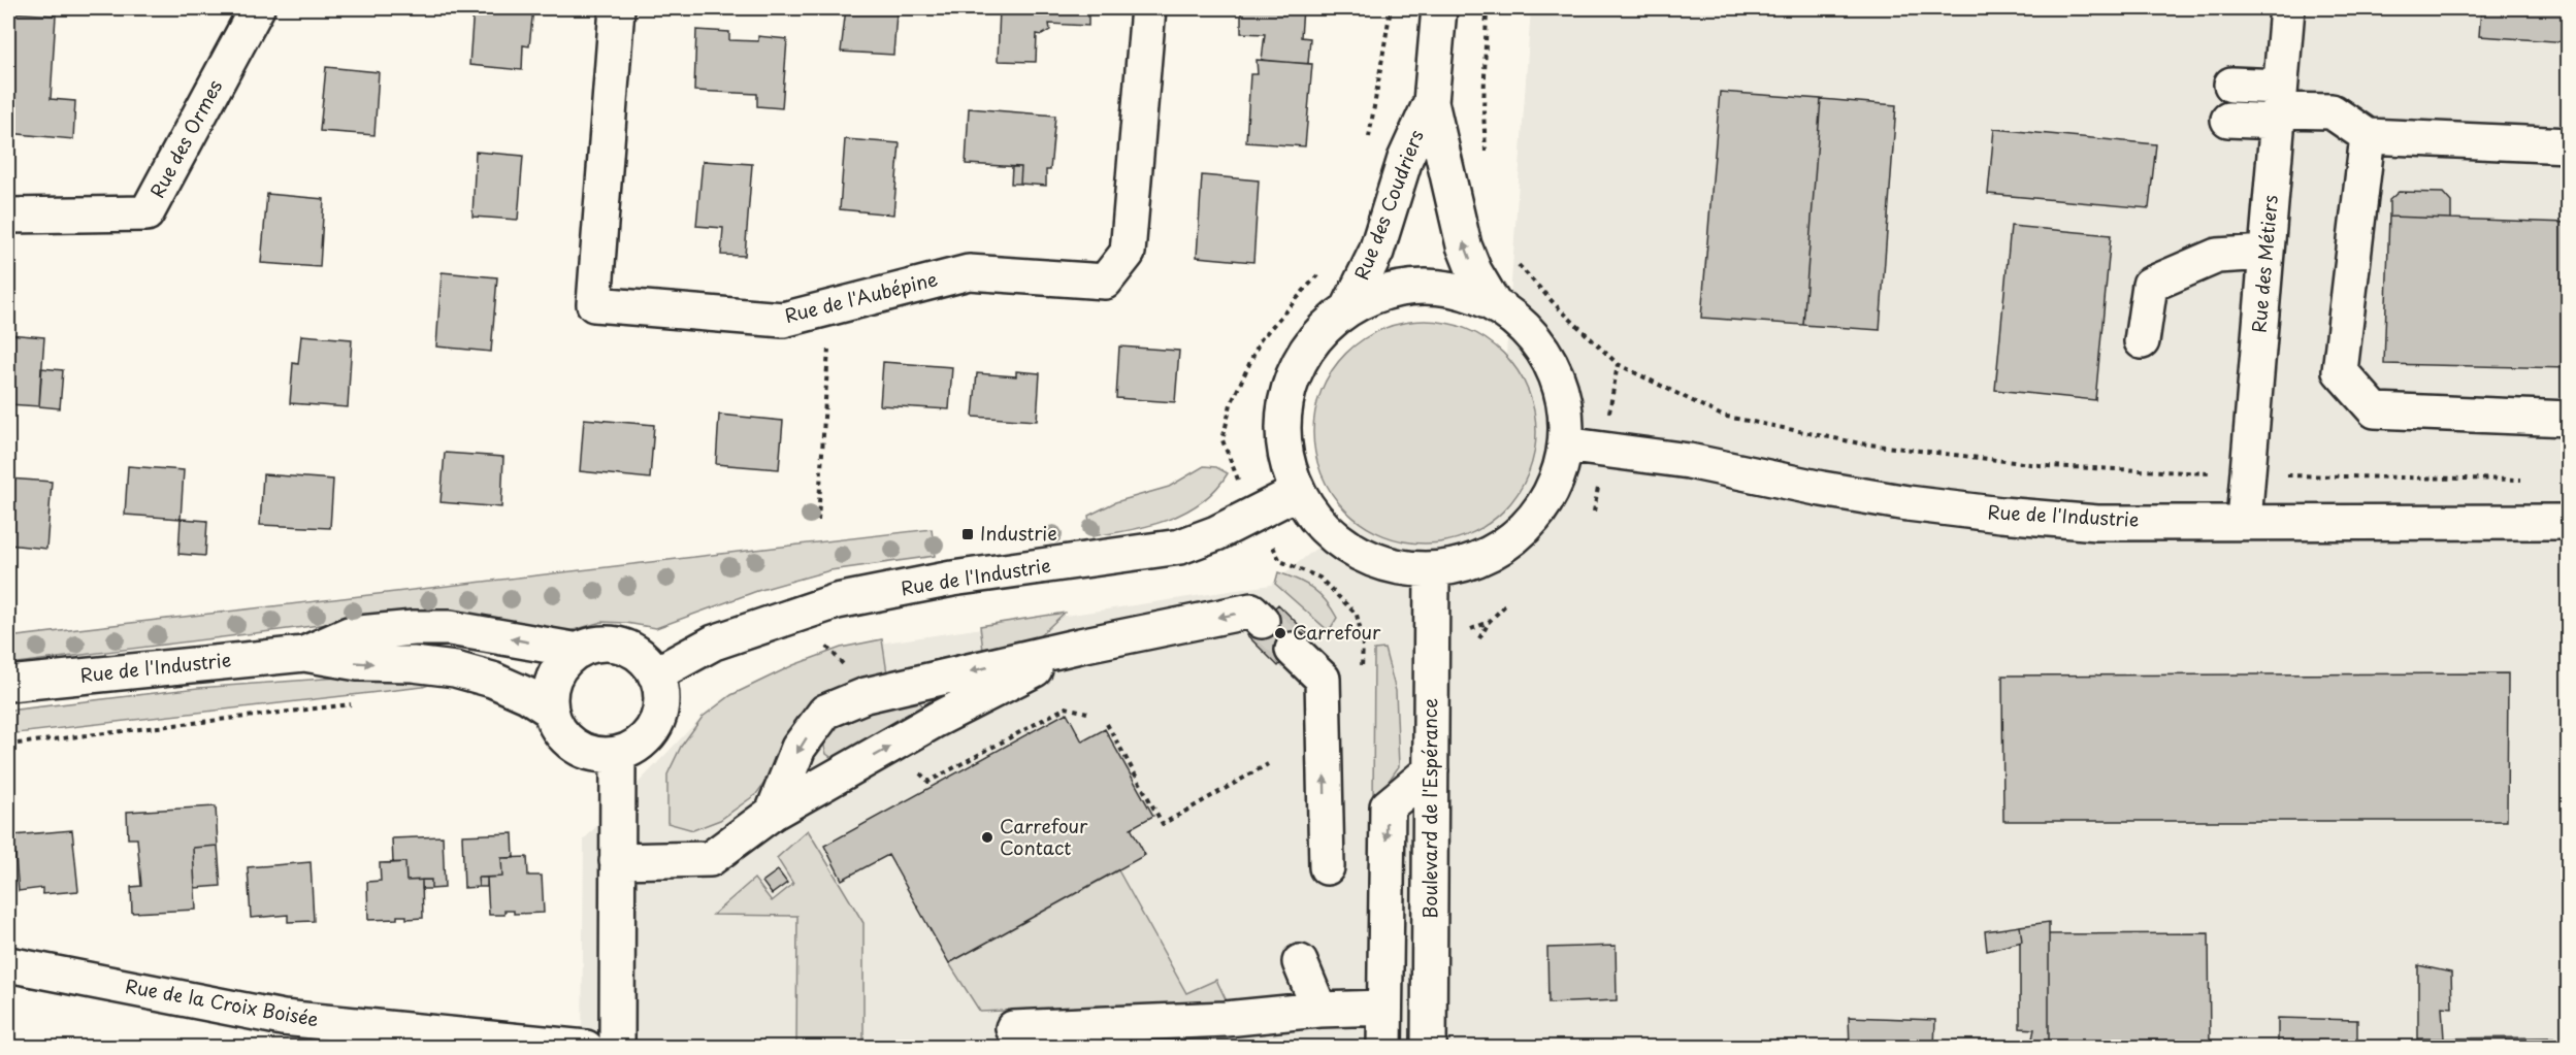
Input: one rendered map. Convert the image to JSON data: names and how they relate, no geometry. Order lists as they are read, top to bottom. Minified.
{"streets":{"street":["Rue des Ormes","Rue des Coudriers","Rue des Métiers","Rue de l'Aubépine","Rue de l'Industrie","Boulevard de l'Espérance","Rue de la Croix Boisée"]},"crossings":[["Rue des Métiers","Rue de l'Industrie"]],"one_way":["Rue des Coudriers"],"places":{"transit":["Industrie"],"other":["Carrefour","Carrefour Contact"]}}
